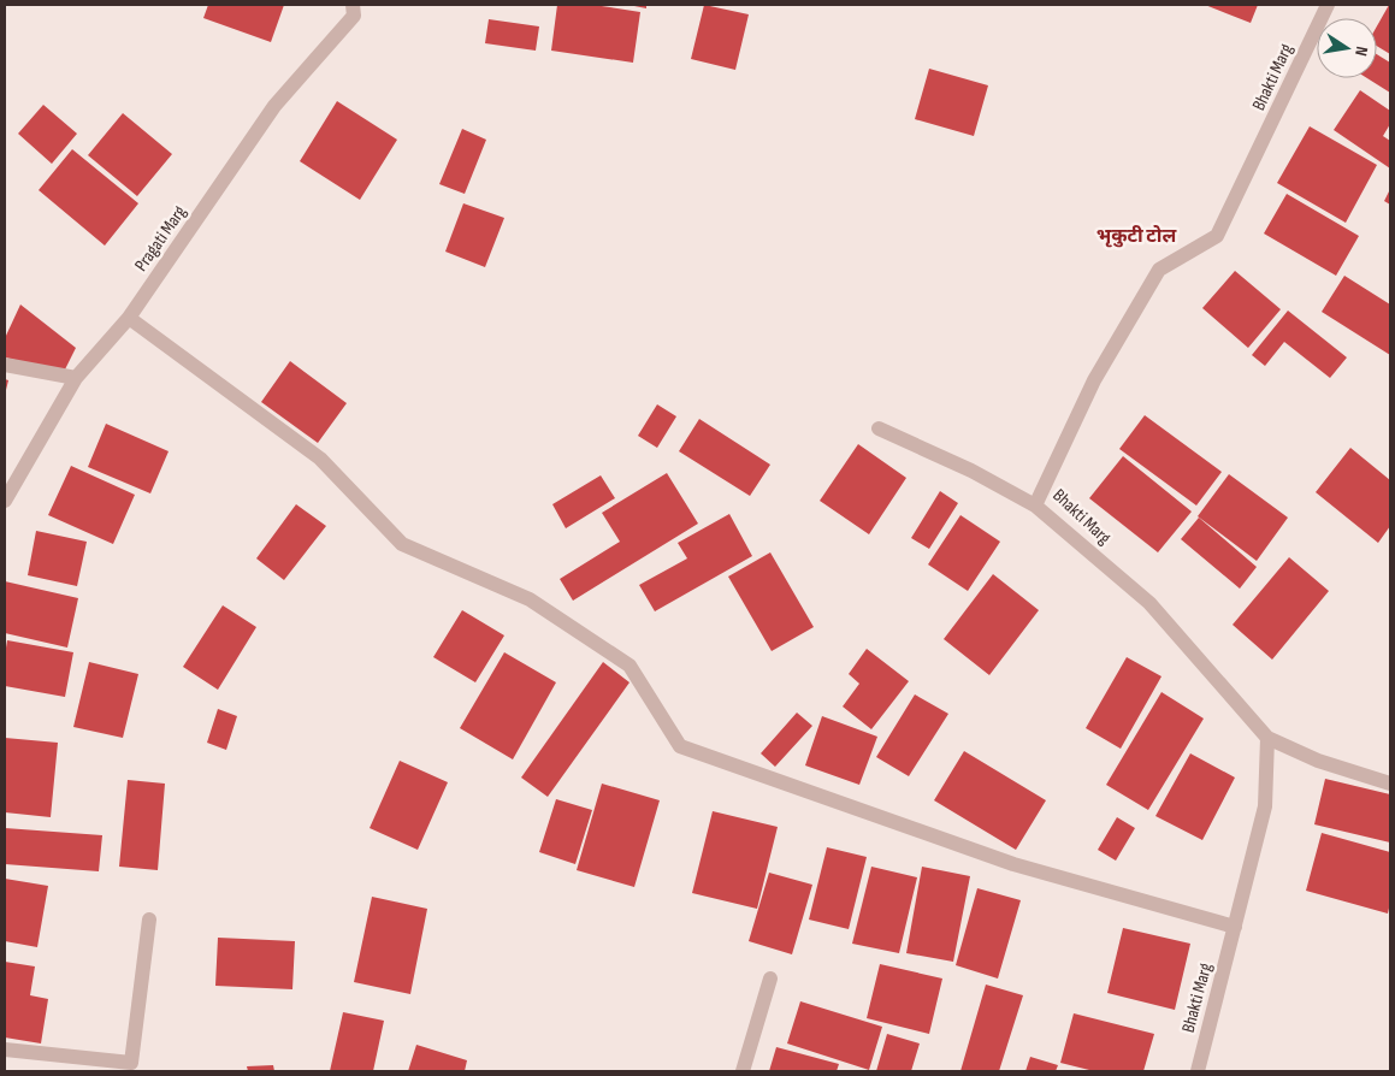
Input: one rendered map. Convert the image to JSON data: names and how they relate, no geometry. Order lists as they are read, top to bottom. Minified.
{"streets":{"street":["Bhakti Marg","Pragati Marg"]},"districts":["भृकुटी टोल"],"north":"right"}
